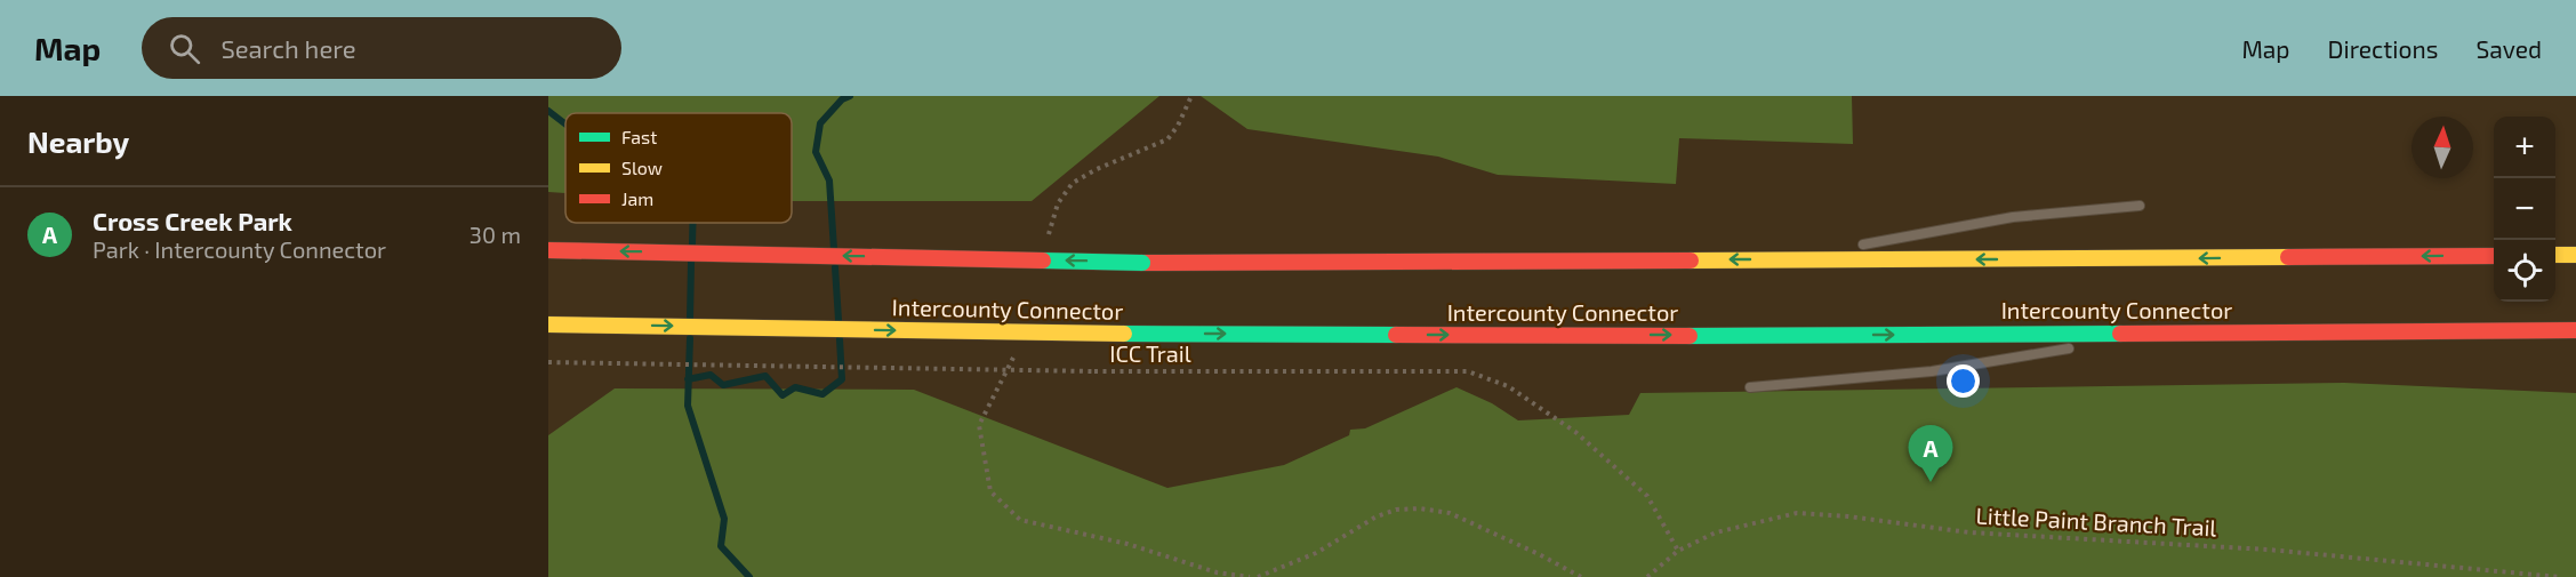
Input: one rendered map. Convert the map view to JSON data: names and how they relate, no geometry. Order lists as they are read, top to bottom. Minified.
{"streets":{"highway":["Intercounty Connector"],"path":["ICC Trail","Little Paint Branch Trail"]},"crossings":[["ICC Trail","Little Paint Branch Trail"]],"legend":["Fast","Slow","Jam"],"north":"top","page":{"header":"Map","search":"Search here","nav":["Map","Directions","Saved"],"heading":"Nearby","map_buttons":["+","−"],"list":[{"mark":"A","name":"Cross Creek Park","note":"Park · Intercounty Connector","value":"30 m"}],"pins":"A"}}
